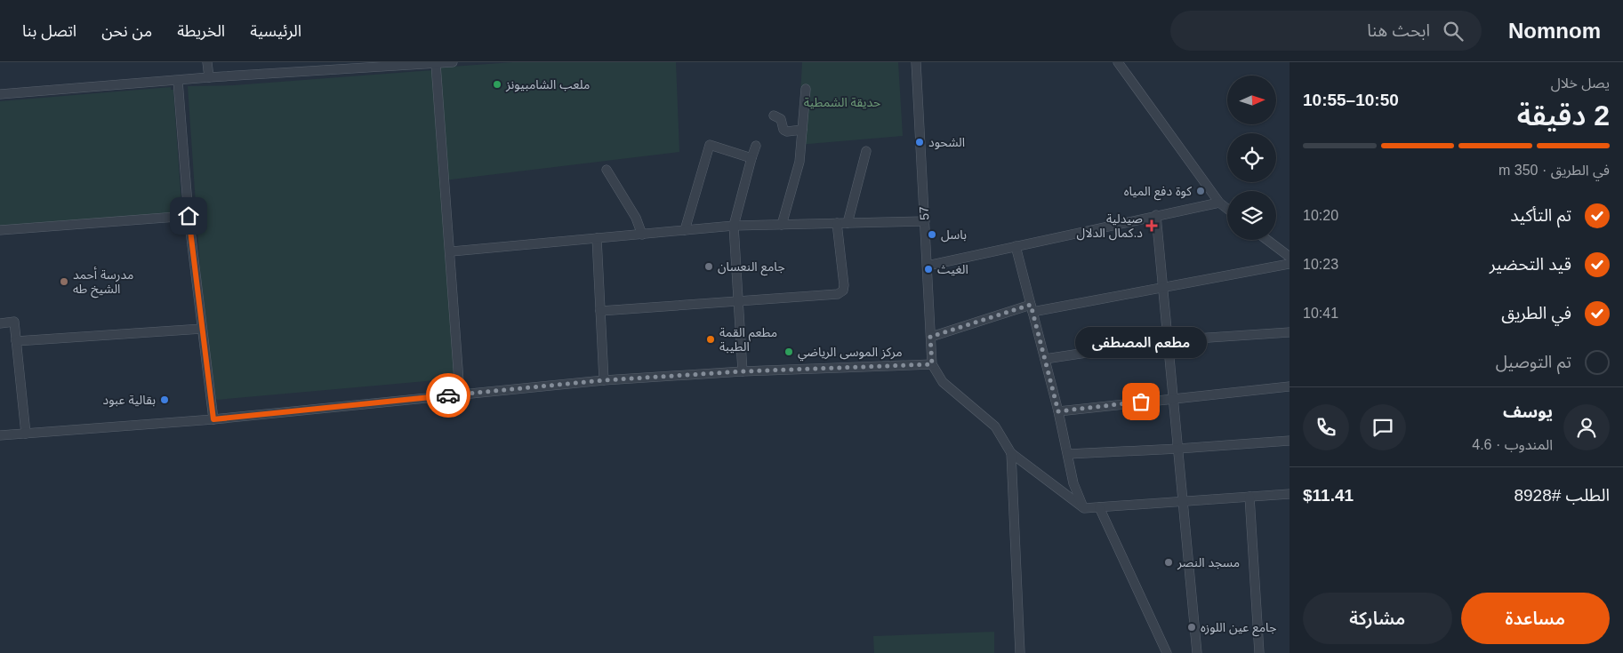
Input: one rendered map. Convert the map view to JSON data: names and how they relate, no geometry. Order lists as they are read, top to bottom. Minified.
{"streets":{"street":["57"]},"parks":["حديقة الشمطية"],"places":{"other":["ملعب الشامبيونز","الشحود","كوة دفع المياه","باسل","جامع النعسان","الغيث","مدرسة أحمد الشيخ طه","مطعم القمة الطيبة","مركز الموسى الرياضي","بقالية عبود","مطعم المصطفى","مسجد النصر","جامع عين اللوزه"],"health":["صيدلية د.كمال الدلال"]},"north":"right","page":{"header":"Nomnom","search":"ابحث هنا","nav":["الرئيسية","الخريطة","من نحن","اتصل بنا"],"heading":["2 دقيقة","يصل خلال","10:50–10:55"],"panel":["يوسف","المندوب · 4.6","الطلب #8928","$11.41"],"bar":"في الطريق · 350 m","list":[["تم التأكيد","10:20"],["قيد التحضير","10:23"],["في الطريق","10:41"],"تم التوصيل"],"bubble":"مطعم المصطفى","buttons":["مساعدة","مشاركة"]}}
